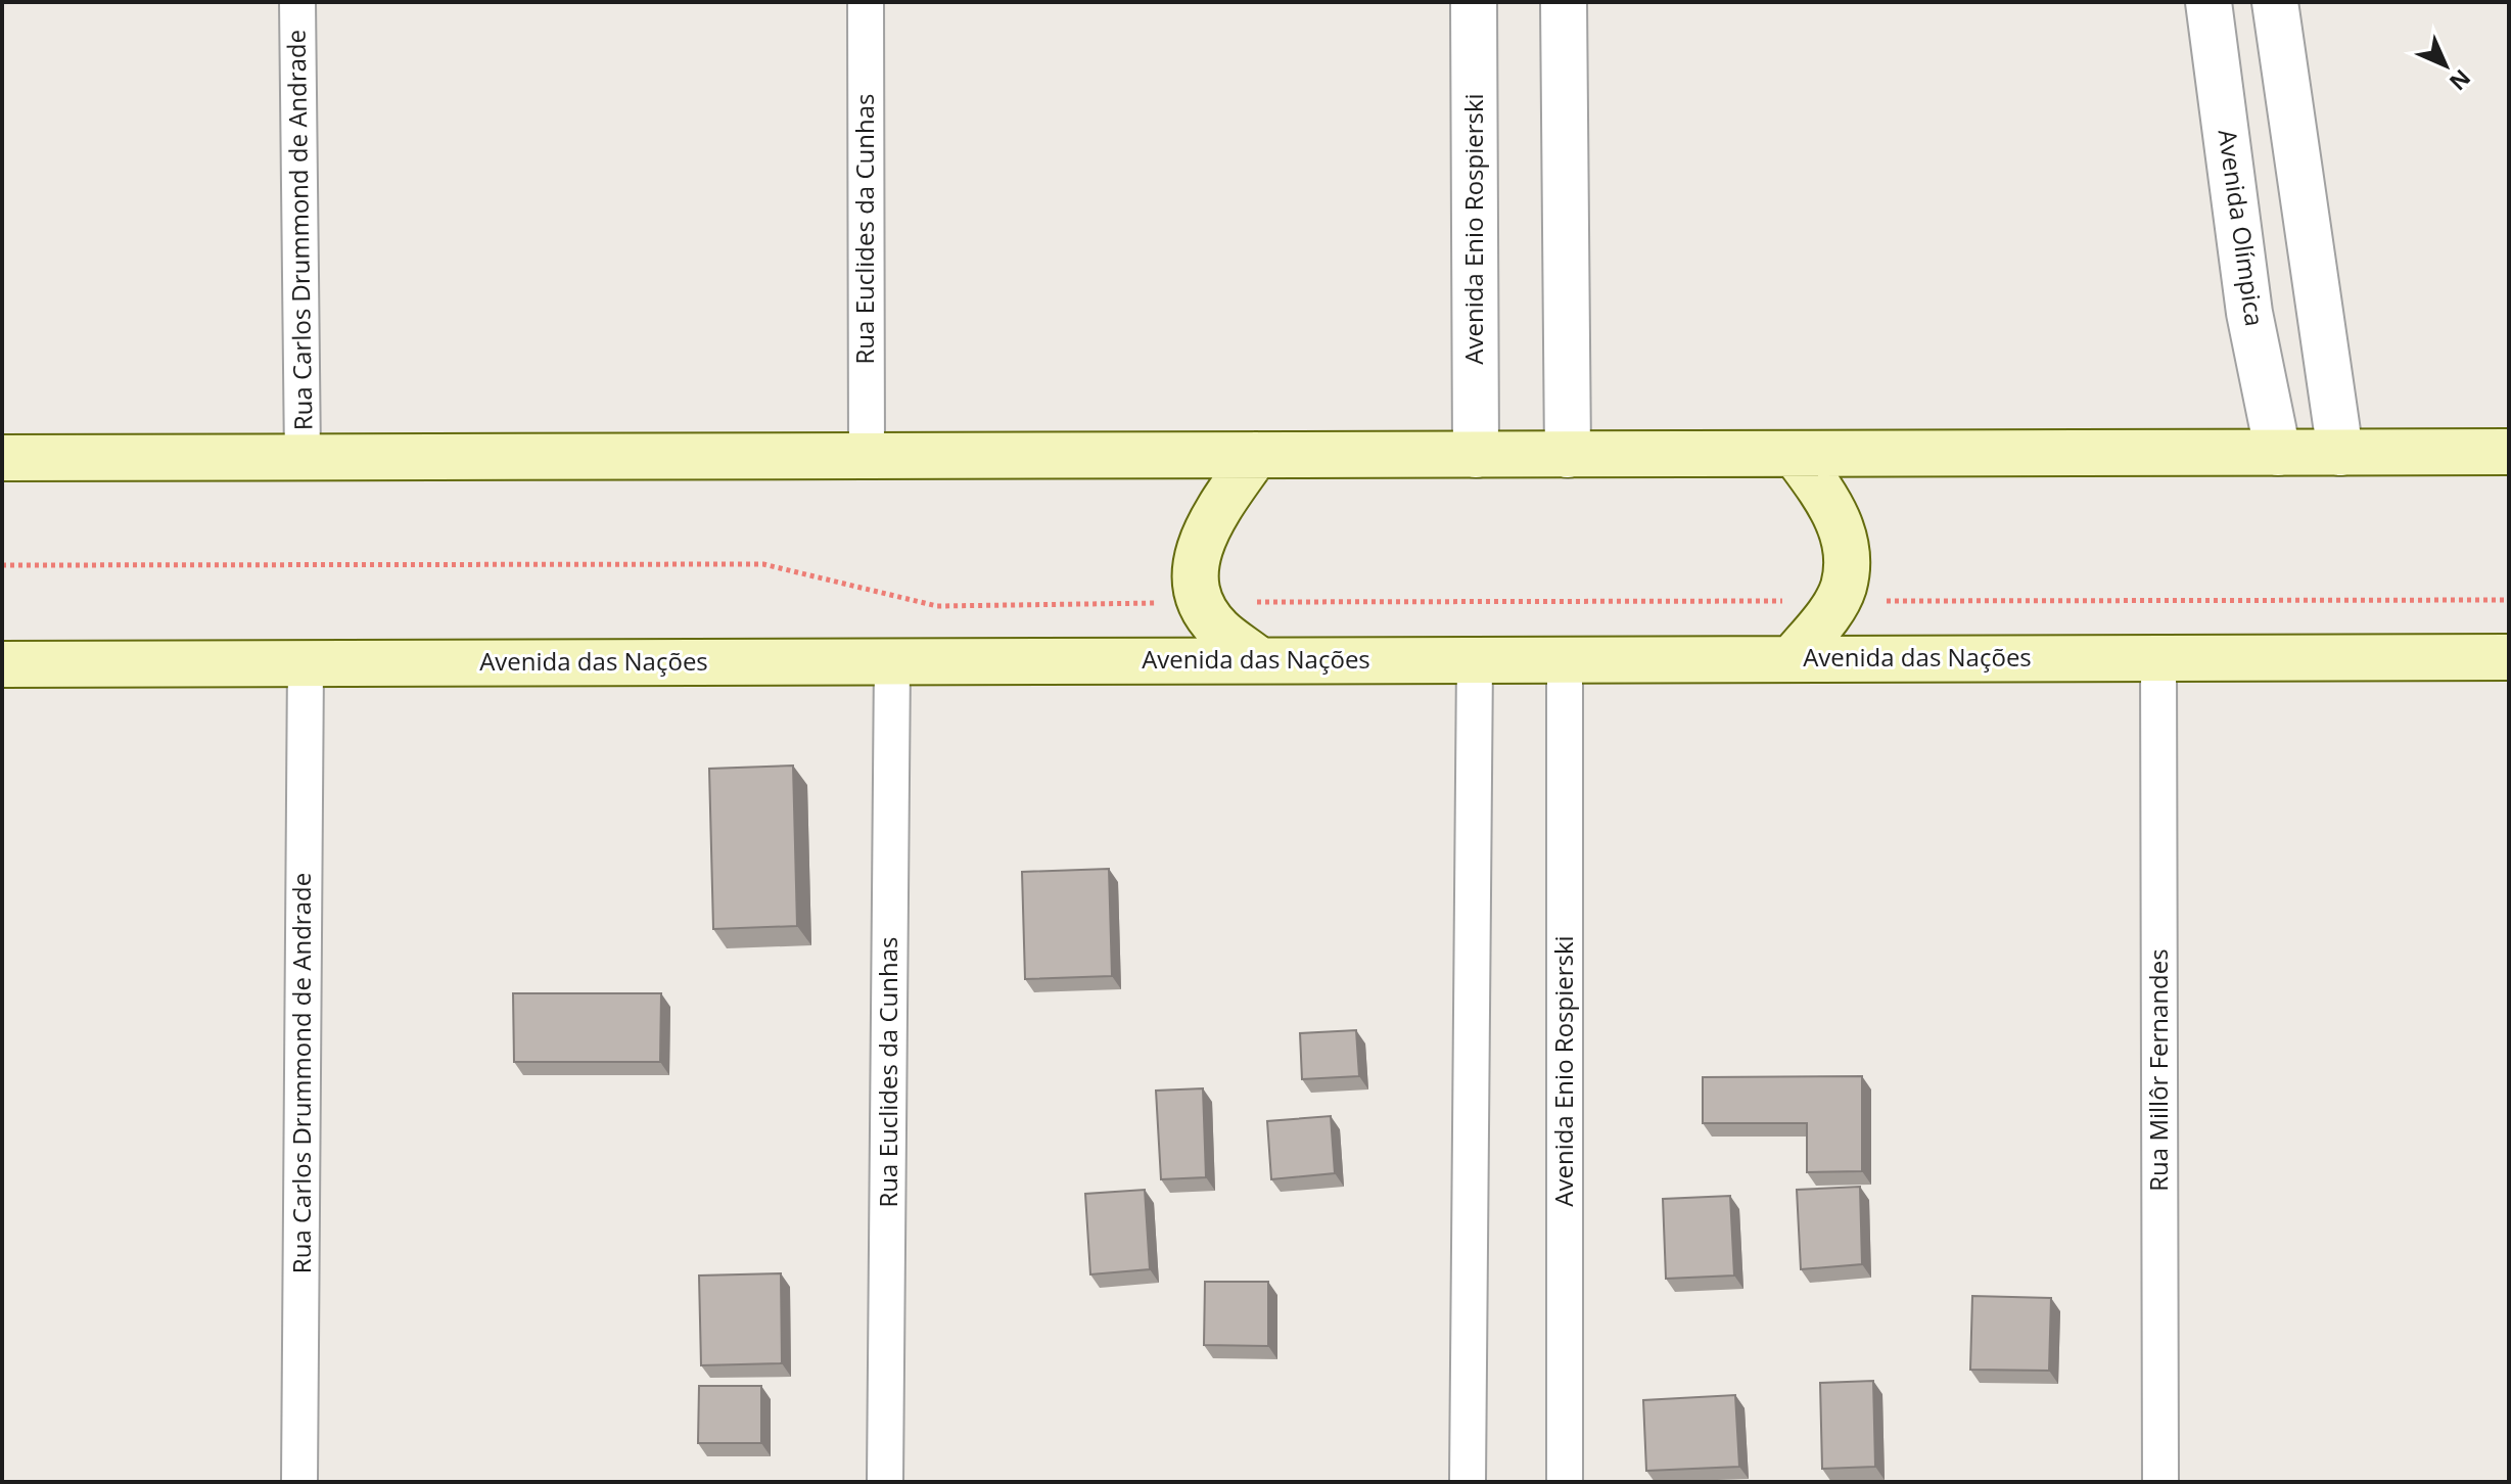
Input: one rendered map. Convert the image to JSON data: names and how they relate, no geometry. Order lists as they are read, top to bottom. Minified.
{"streets":{"main road":["Avenida das Nações"],"street":["Avenida Olímpica","Rua Euclides da Cunhas","Avenida Enio Rospierski","Rua Carlos Drummond de Andrade","Rua Millôr Fernandes"]},"crossings":[["Rua Euclides da Cunhas","Avenida das Nações"],["Avenida Enio Rospierski","Avenida das Nações"],["Rua Carlos Drummond de Andrade","Avenida das Nações"],["Avenida das Nações","Rua Millôr Fernandes"]],"north":"bottom right"}
